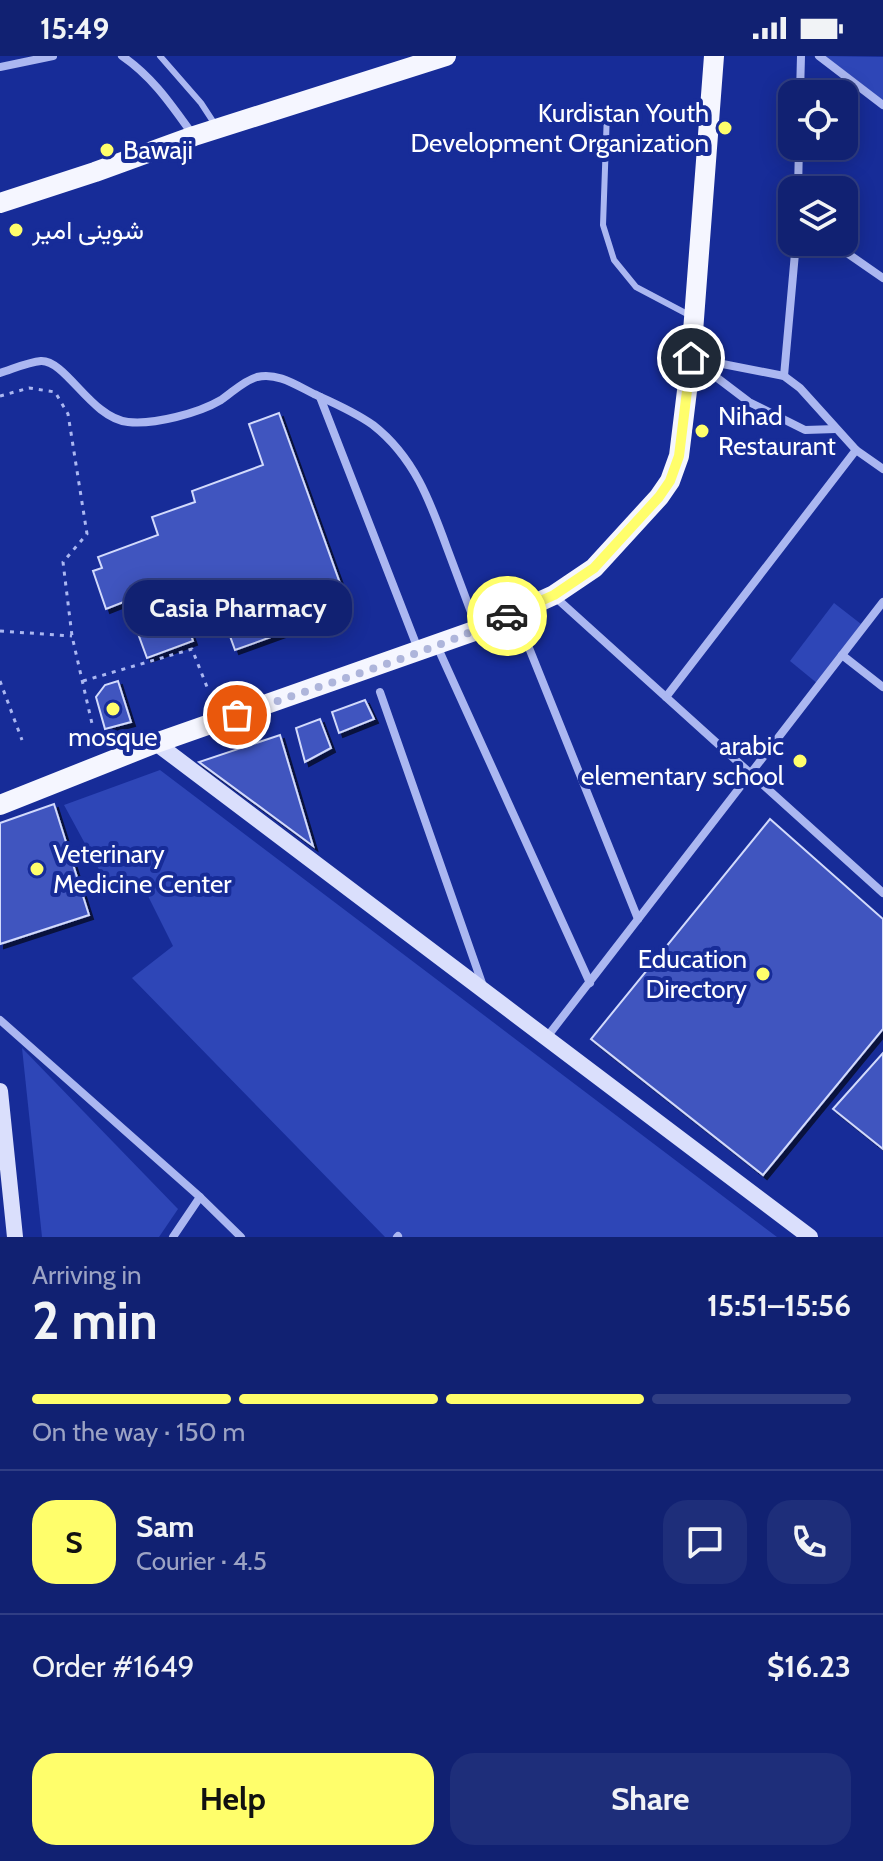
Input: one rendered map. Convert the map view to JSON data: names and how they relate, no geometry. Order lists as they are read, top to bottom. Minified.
{"places":["Kurdistan Youth Development Organization","Bawaji","شوينى امير","Nihad Restaurant","mosque","Casia Pharmacy","arabic elementary school","Veterinary Medicine Center","Education Directory"],"page":{"status":"15:49","bubble":"Casia Pharmacy","heading":["2 min","Arriving in","15:51–15:56"],"panel":["Sam","Courier · 4.5","Order #1649","$16.23"],"bar":"On the way · 150 m","round":"S","buttons":["Help","Share"]}}
